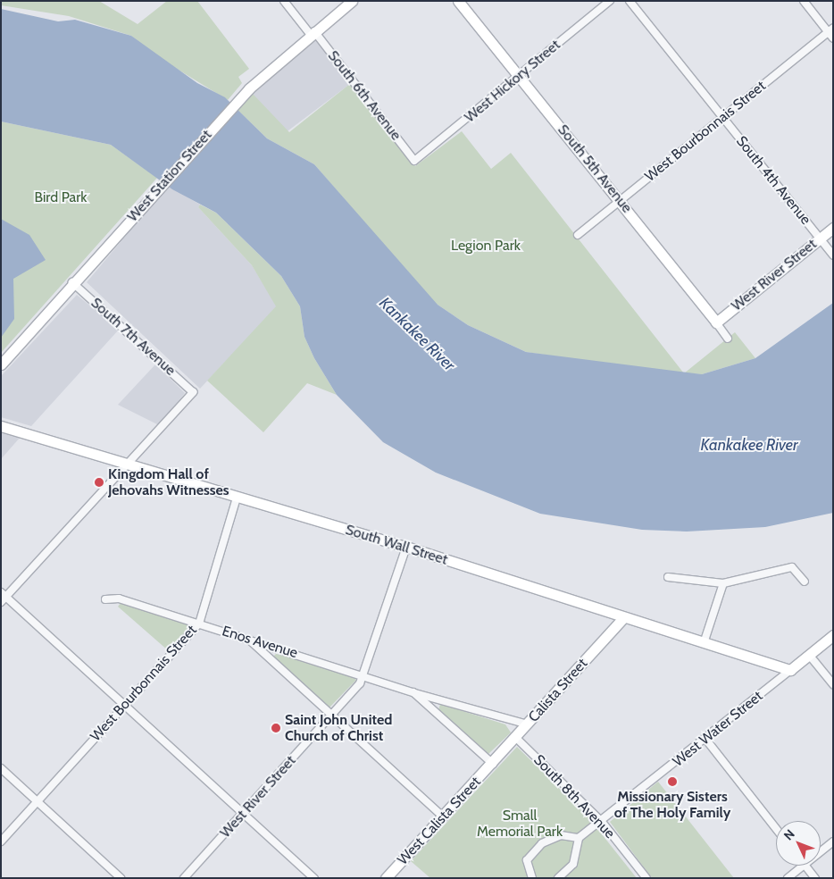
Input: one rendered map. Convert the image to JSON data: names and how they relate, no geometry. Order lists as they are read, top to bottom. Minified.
{"streets":{"main road":["South 5th Avenue","West Station Street","West River Street","South Wall Street","Calista Street","West Water Street","West Calista Street"],"street":["West Hickory Street","South 6th Avenue","West Bourbonnais Street","South 4th Avenue","South 7th Avenue","Enos Avenue","South 8th Avenue"]},"crossings":[["West Hickory Street","South 6th Avenue"],["West Hickory Street","South 5th Avenue"],["South 6th Avenue","West Station Street"],["West Bourbonnais Street","South 5th Avenue"],["West Bourbonnais Street","South 4th Avenue"],["West Bourbonnais Street","South Wall Street"],["West Bourbonnais Street","Enos Avenue"],["South 5th Avenue","West River Street"],["West Station Street","South 7th Avenue"],["South 4th Avenue","West River Street"],["West River Street","South Wall Street"],["West River Street","Enos Avenue"],["South 7th Avenue","South Wall Street"],["South Wall Street","Calista Street"],["South Wall Street","West Water Street"],["Enos Avenue","Calista Street"],["Enos Avenue","West Calista Street"],["Calista Street","South 8th Avenue"],["Calista Street","West Calista Street"],["West Water Street","South 8th Avenue"]],"water":["Kankakee River"],"parks":["Bird Park","Legion Park","Small Memorial Park"],"places":["Kingdom Hall of Jehovahs Witnesses","Saint John United Church of Christ","Missionary Sisters of The Holy Family"],"north":"top left"}
